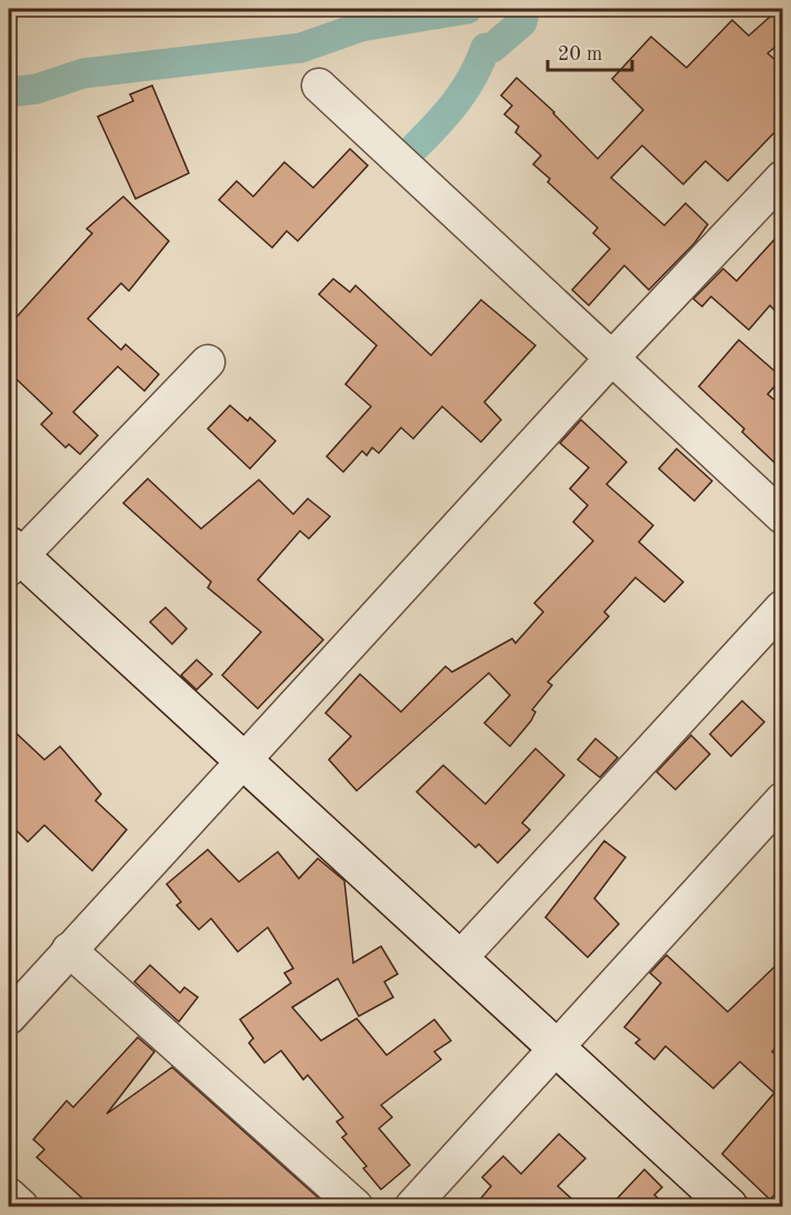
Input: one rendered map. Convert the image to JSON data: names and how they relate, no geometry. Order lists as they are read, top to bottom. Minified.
{"scale_bar":"20 m"}
